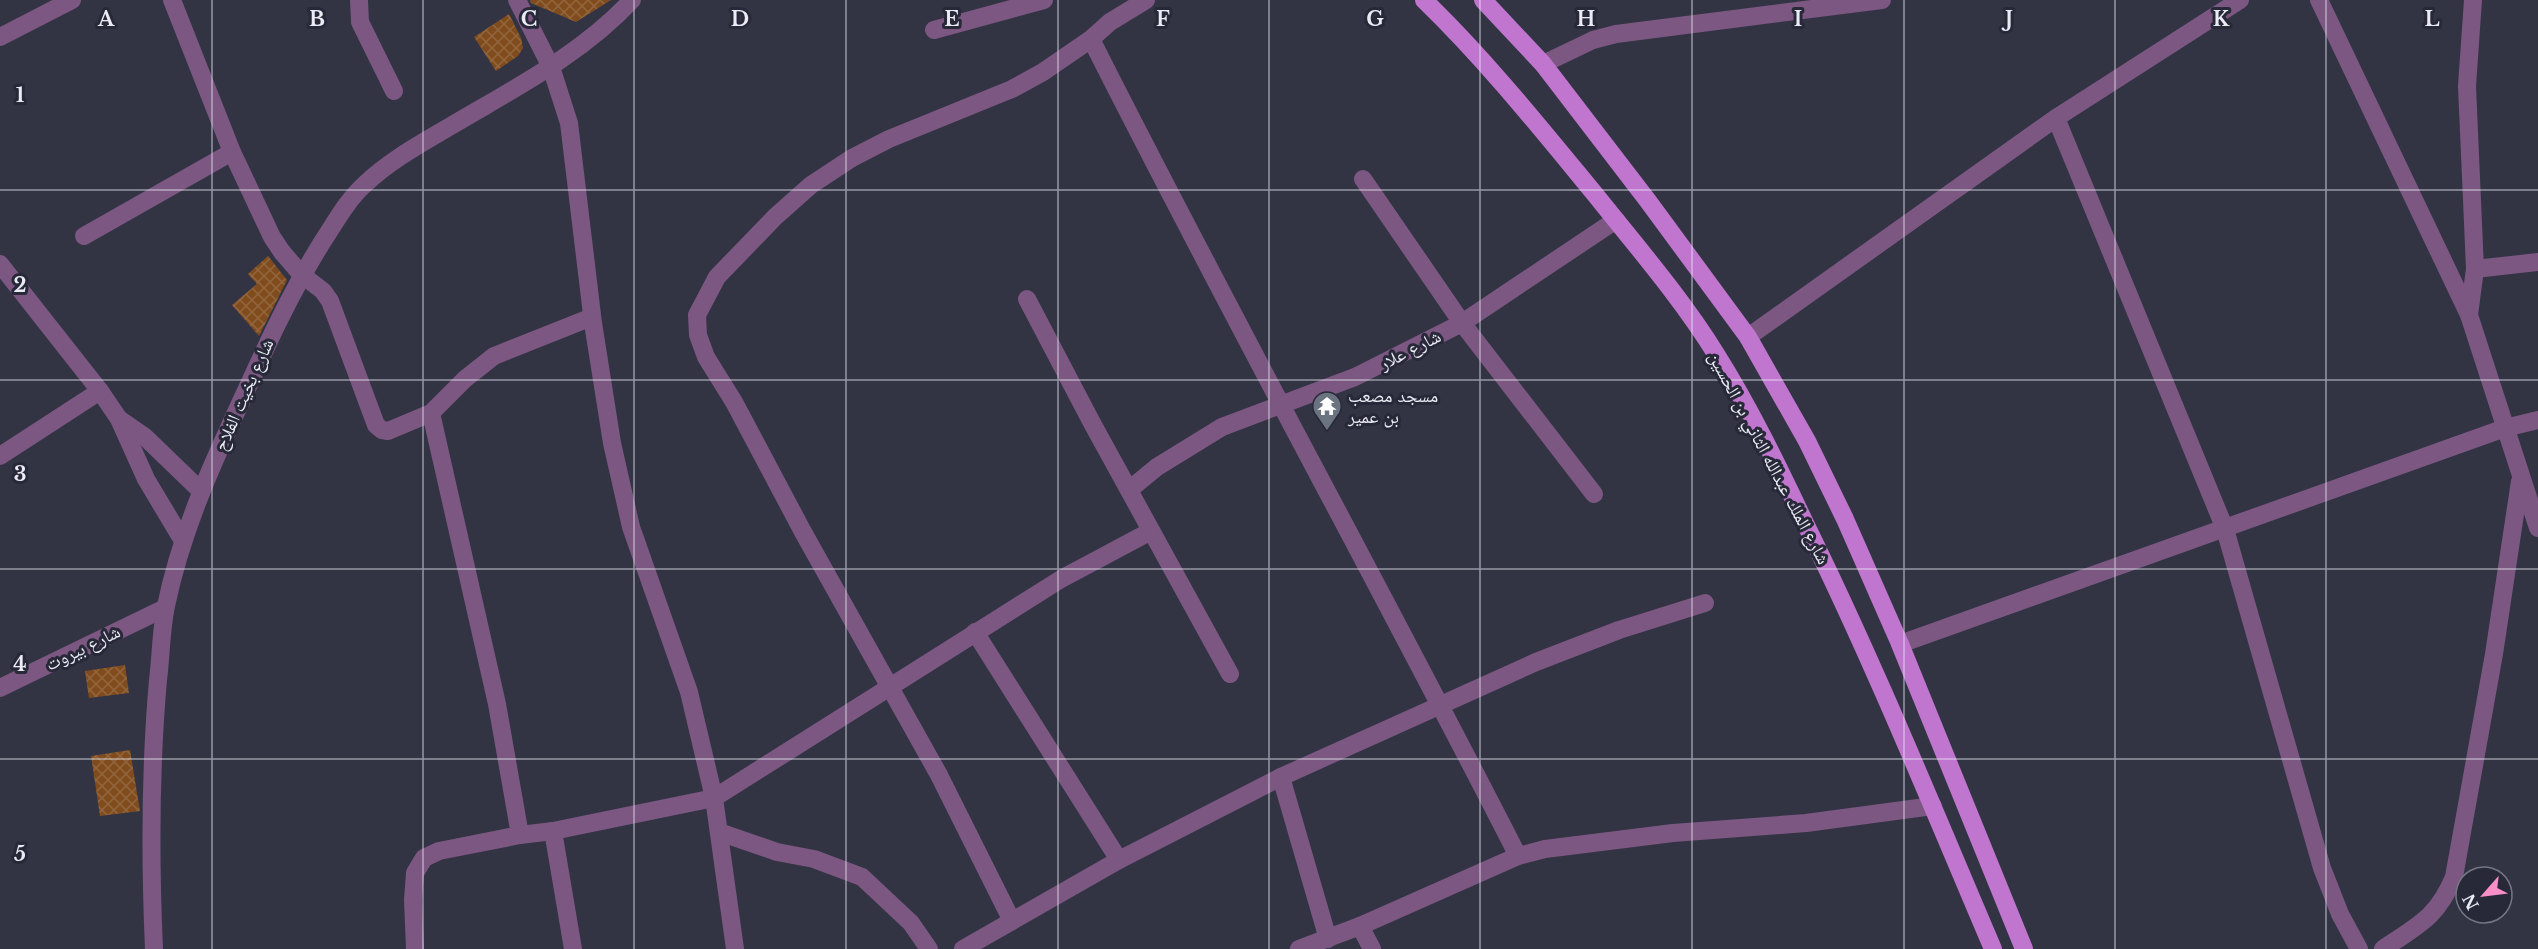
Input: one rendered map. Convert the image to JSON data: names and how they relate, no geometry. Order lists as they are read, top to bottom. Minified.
{"streets":{"main road":["شارع الملك عبدالله الثاني بن الحسين"],"street":["شارع علار","شارع بخيت الفلاح","شارع بيروت"]},"crossings":[["شارع علار","شارع الملك عبدالله الثاني بن الحسين"],["شارع بخيت الفلاح","شارع بيروت"]],"places":{"temple":["مسجد مصعب بن عمير"]},"north":"bottom left","grid":{"columns":["A","B","C","D","E","F","G","H","I","J","K","L"],"rows":["1","2","3","4","5"]}}
